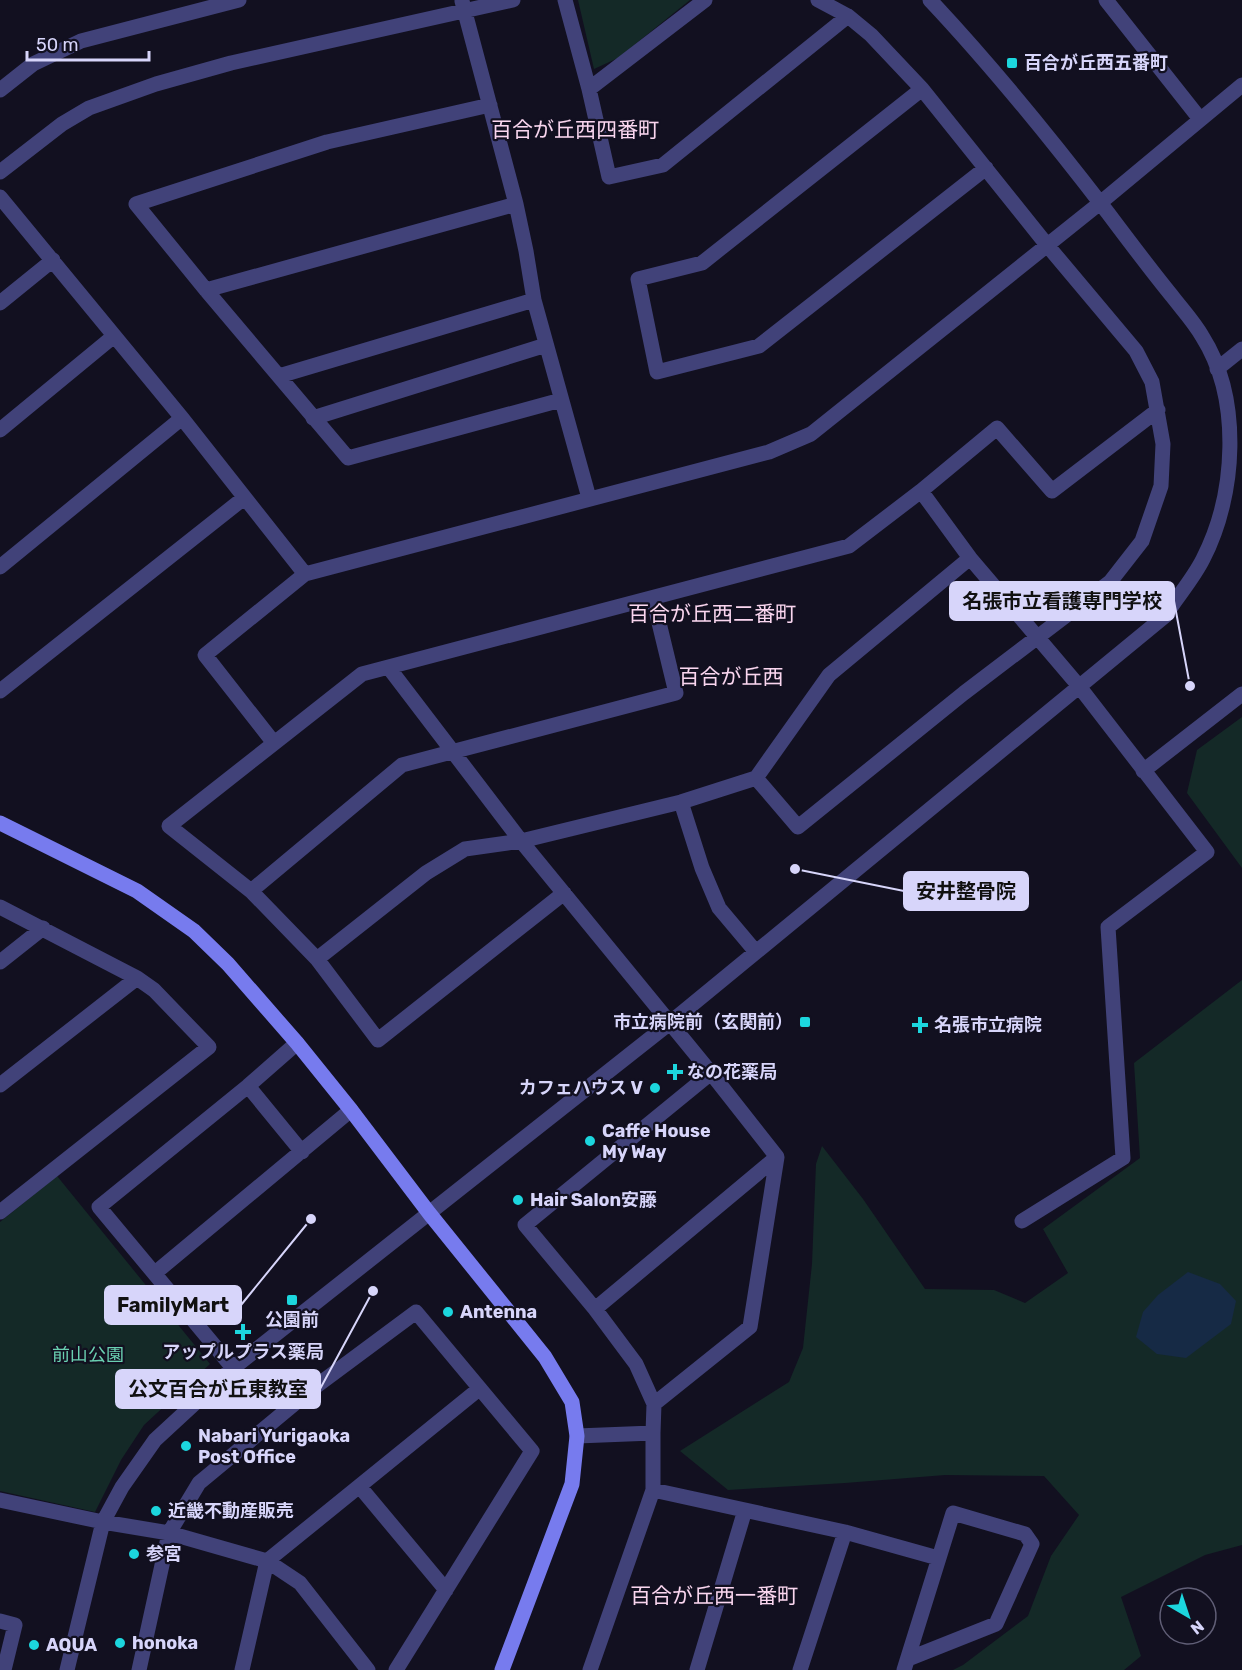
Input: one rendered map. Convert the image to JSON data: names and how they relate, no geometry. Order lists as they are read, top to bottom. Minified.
{"districts":["百合が丘西四番町","百合が丘西二番町","百合が丘西","百合が丘西一番町"],"parks":["前山公園"],"places":{"transit":["百合が丘西五番町","市立病院前（玄関前）","公園前"],"other":["名張市立看護専門学校","安井整骨院","カフェハウス V","Caffe House My Way","Hair Salon安藤","FamilyMart","公文百合が丘東教室","Antenna","Nabari Yurigaoka Post Office","近畿不動産販売","参宮","honoka","AQUA"],"health":["名張市立病院","なの花薬局","アップルプラス薬局"]},"scale_bar":"50 m","north":"bottom right"}
